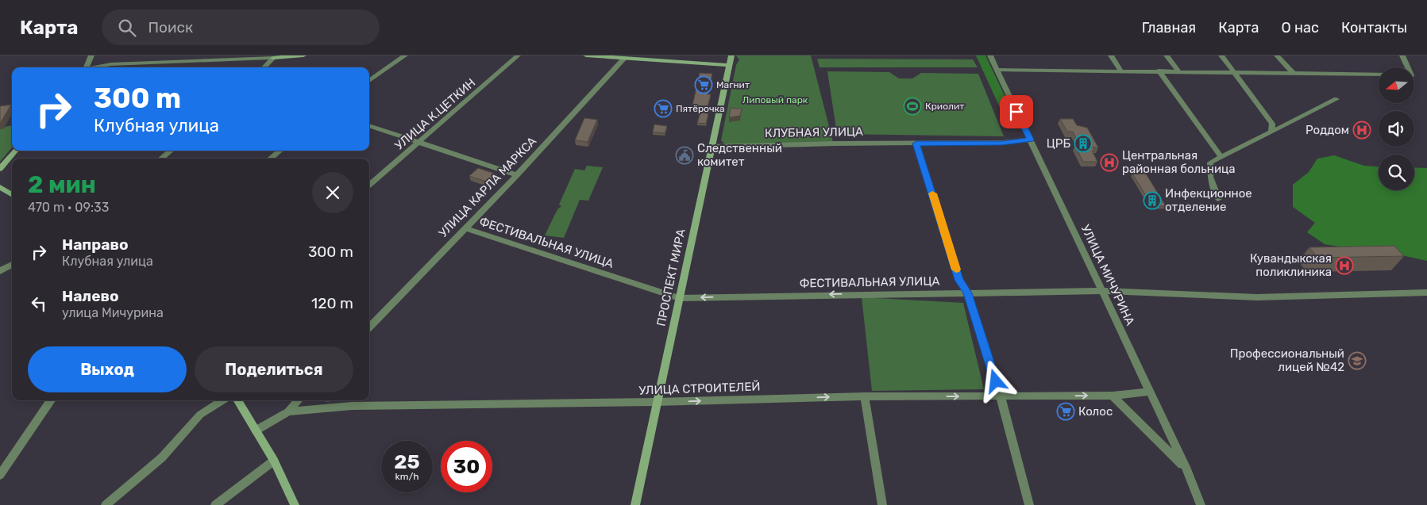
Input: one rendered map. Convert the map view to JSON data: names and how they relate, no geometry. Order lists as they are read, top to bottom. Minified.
{"streets":{"main road":["ПРОСПЕКТ МИРА"],"street":["УЛИЦА К.ЦЕТКИН","КЛУБНАЯ УЛИЦА","УЛИЦА КАРЛА МАРКСА","ФЕСТИВАЛЬНАЯ УЛИЦА","УЛИЦА МИЧУРИНА","УЛИЦА СТРОИТЕЛЕЙ"]},"crossings":[["КЛУБНАЯ УЛИЦА","УЛИЦА МИЧУРИНА"],["КЛУБНАЯ УЛИЦА","ПРОСПЕКТ МИРА"],["УЛИЦА КАРЛА МАРКСА","ФЕСТИВАЛЬНАЯ УЛИЦА"],["ФЕСТИВАЛЬНАЯ УЛИЦА","УЛИЦА МИЧУРИНА"],["ФЕСТИВАЛЬНАЯ УЛИЦА","ПРОСПЕКТ МИРА"],["УЛИЦА МИЧУРИНА","УЛИЦА СТРОИТЕЛЕЙ"],["ПРОСПЕКТ МИРА","УЛИЦА СТРОИТЕЛЕЙ"]],"one_way":["УЛИЦА СТРОИТЕЛЕЙ"],"parks":["Липовый парк"],"places":{"supermarket":["Магнит","Пятёрочка","Колос"],"sports":["Криолит"],"hospital":["Роддом","Центральная районная больница","Кувандыкская поликлиника"],"building":["ЦРБ","Инфекционное отделение"],"public building":["Следственный комитет"],"school or university":["Профессиональный лицей №42"]},"north":"left","page":{"header":"Карта","search":"Поиск","nav":["Главная","Карта","О нас","Контакты"],"turn":["300 m","Клубная улица"],"heading":["2 мин","470 m · 09:33"],"list":[{"name":"Направо","note":"Клубная улица","value":"300 m"},{"name":"Налево","note":"улица Мичурина","value":"120 m"}],"buttons":["Выход","Поделиться"],"speed":"25 km/h","limit":"30"}}
